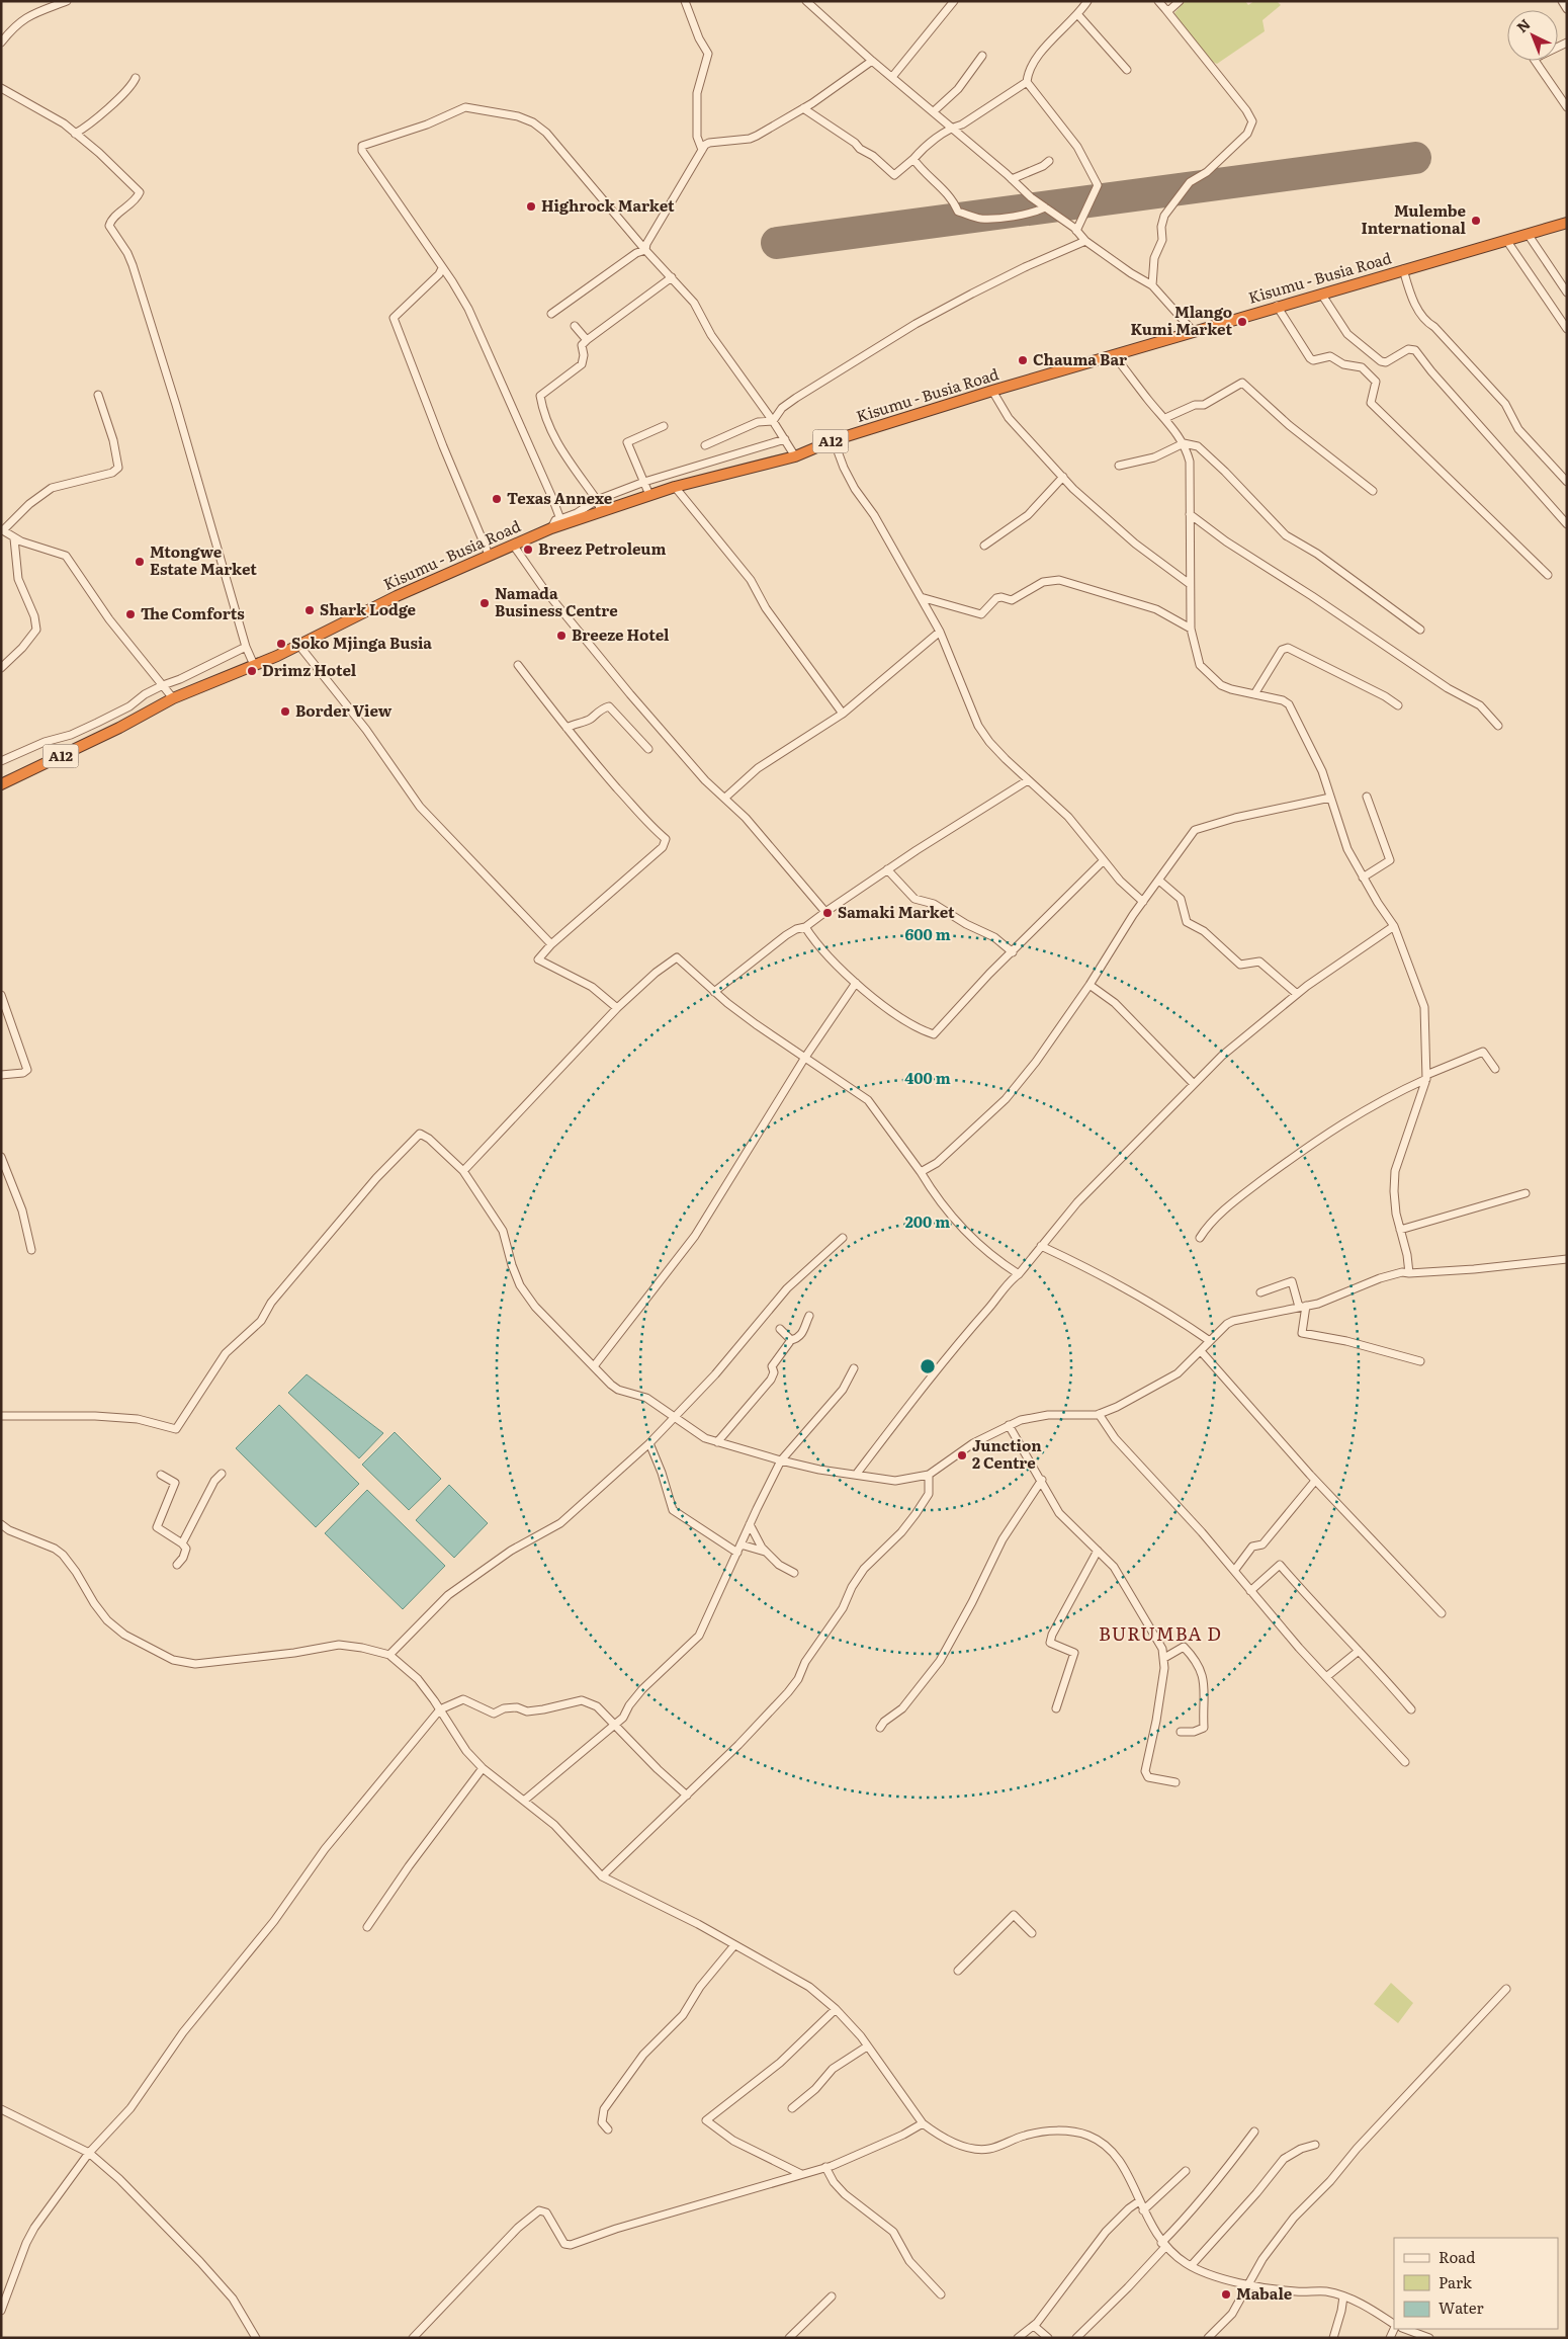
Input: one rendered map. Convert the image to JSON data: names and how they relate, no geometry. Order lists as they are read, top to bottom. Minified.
{"streets":{"highway":["Kisumu - Busia Road","A12"]},"districts":["BURUMBA D"],"places":["Highrock Market","Mulembe International","Mlango Kumi Market","Chauma Bar","Texas Annexe","Breez Petroleum","Mtongwe Estate Market","Namada Business Centre","Shark Lodge","The Comforts","Breeze Hotel","Soko Mjinga Busia","Drimz Hotel","Border View","Samaki Market","Junction 2 Centre","Mabale"],"legend":["Road","Park","Water"],"north":"top left","rings":["600 m","400 m","200 m"]}
